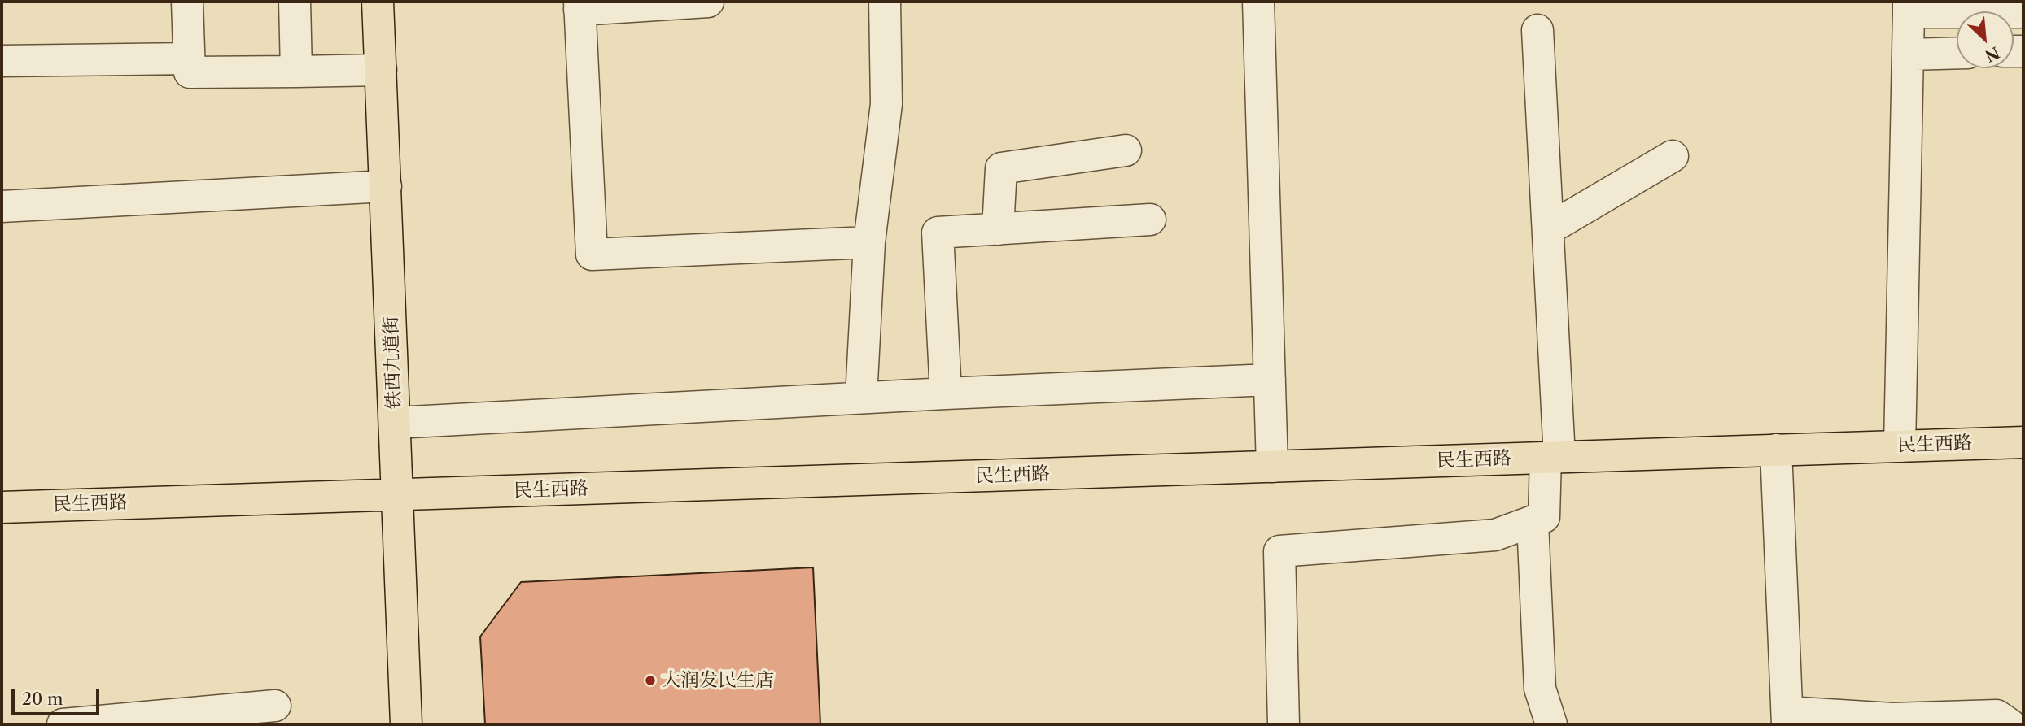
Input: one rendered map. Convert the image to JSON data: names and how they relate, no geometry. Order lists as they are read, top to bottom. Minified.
{"streets":{"main road":["铁西九道街","民生西路"]},"crossings":[["铁西九道街","民生西路"]],"places":["大润发民生店"],"scale_bar":"20 m","north":"bottom right"}
